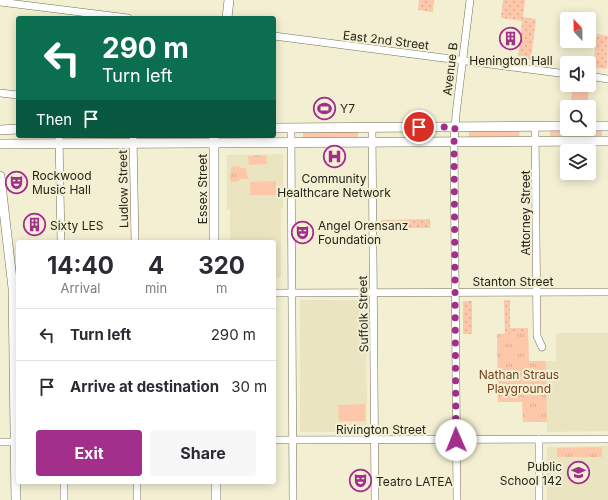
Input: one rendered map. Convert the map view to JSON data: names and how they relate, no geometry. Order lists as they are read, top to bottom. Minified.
{"streets":{"main road":["Essex Street"],"street":["East 2nd Street","Avenue B","Ludlow Street","Attorney Street","Stanton Street","Suffolk Street","Rivington Street"]},"crossings":[["East 2nd Street","Avenue B"],["Avenue B","Stanton Street"],["Avenue B","Rivington Street"],["Attorney Street","Stanton Street"],["Stanton Street","Suffolk Street"],["Suffolk Street","Rivington Street"]],"parks":["Nathan Straus Playground"],"places":{"building":["Henington Hall","Sixty LES"],"sports":["Y7"],"hospital":["Community Healthcare Network"],"theatre":["Rockwood Music Hall","Angel Orensanz Foundation","Teatro LATEA"],"school or university":["Public School 142"]},"north":"top","page":{"turn":["290 m","Turn left"],"then":"Then","eta":["14:40","Arrival","4","min","320","m"],"list":[{"name":"Turn left","value":"290 m"},{"name":"Arrive at destination","value":"30 m"}],"buttons":["Exit","Share"]}}
